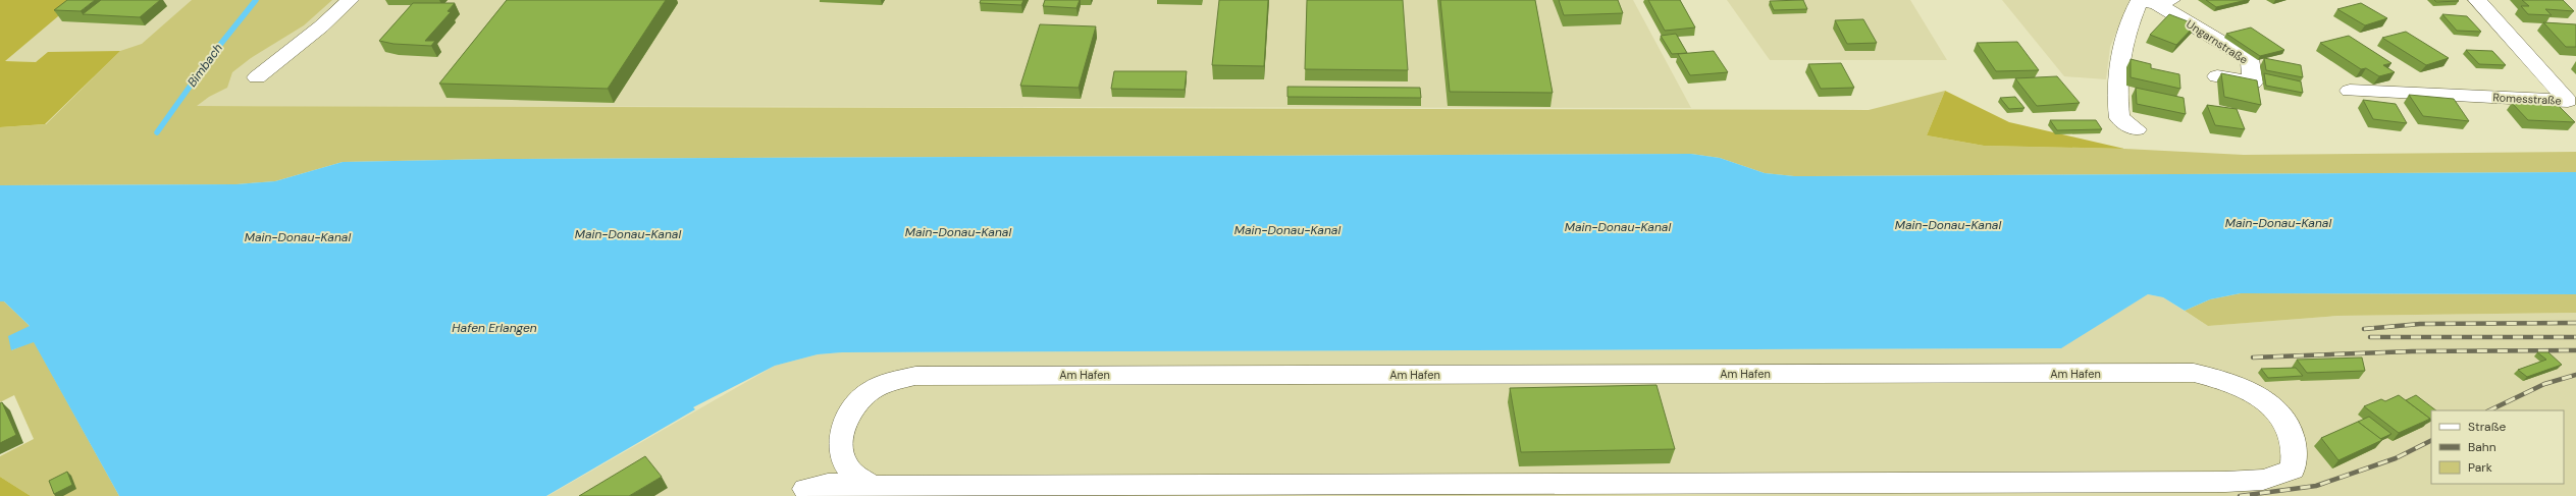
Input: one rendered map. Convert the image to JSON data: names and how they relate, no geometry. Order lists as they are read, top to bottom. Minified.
{"streets":{"street":["Ungarnstraße","Romesstraße","Am Hafen"]},"water":["Bimbach","Main-Donau-Kanal","Hafen Erlangen"],"legend":["Straße","Bahn","Park"]}
